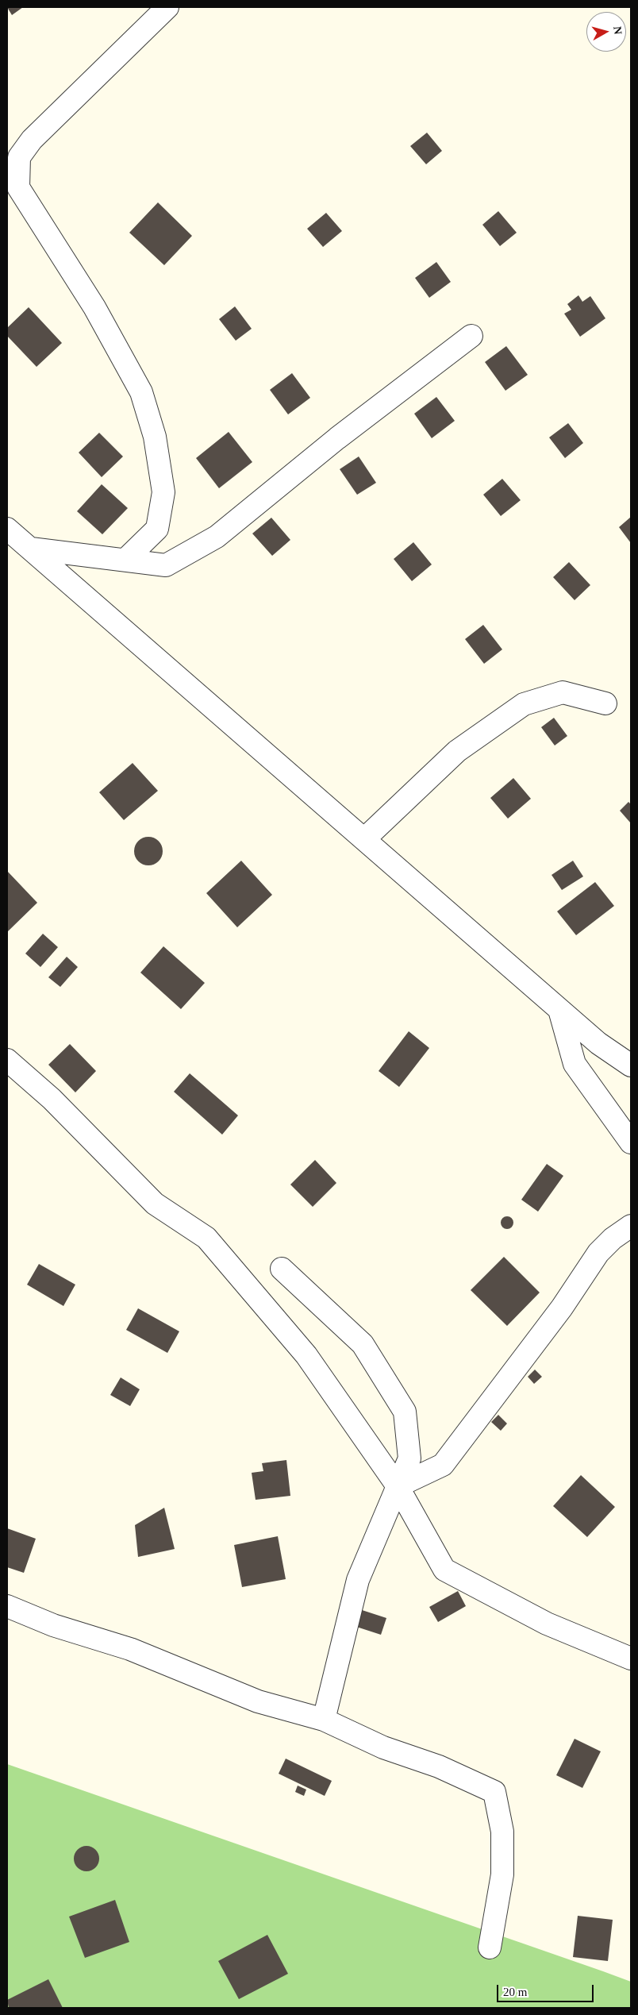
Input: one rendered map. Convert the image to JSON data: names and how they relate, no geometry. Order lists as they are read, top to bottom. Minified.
{"scale_bar":"20 m","north":"right"}
